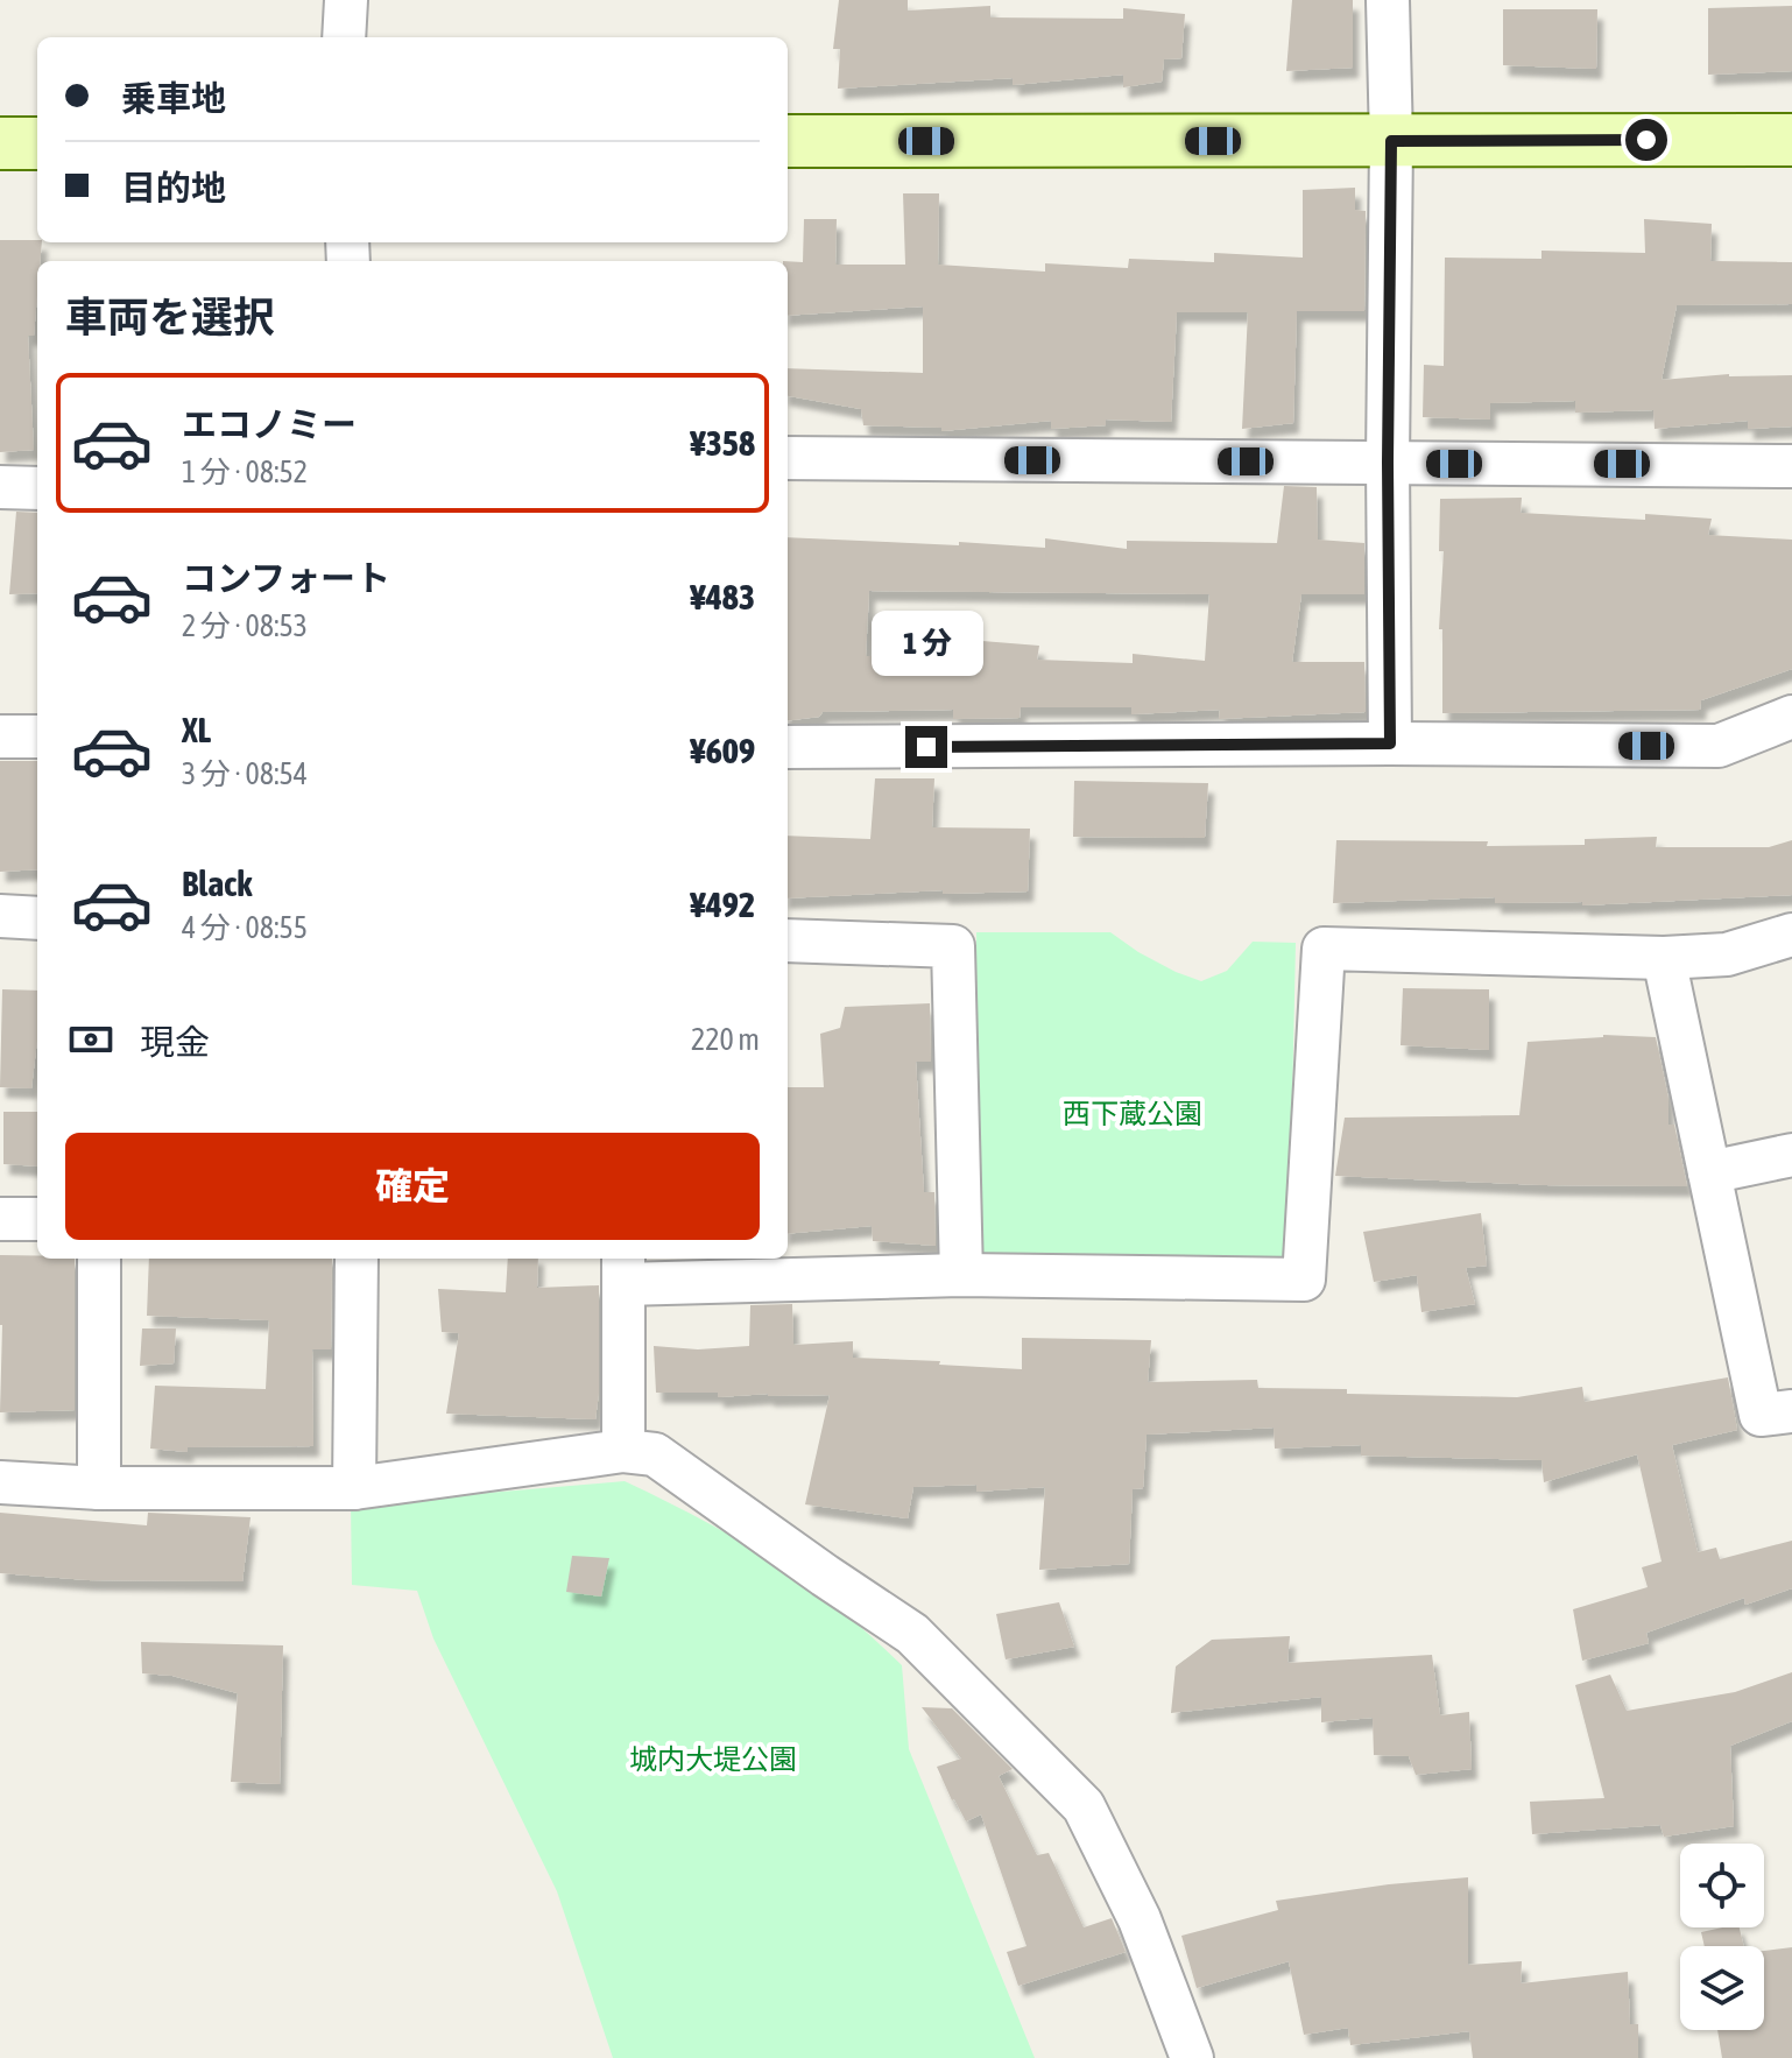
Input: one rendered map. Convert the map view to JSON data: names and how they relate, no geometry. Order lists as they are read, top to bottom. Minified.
{"parks":["西下蔵公園","城内大堤公園"],"page":{"banner":["乗車地","目的地"],"heading":"車両を選択","list":[{"name":"エコノミー","note":"1 分 · 08:52","value":"¥358"},{"name":"コンフォート","note":"2 分 · 08:53","value":"¥483"},{"name":"XL","note":"3 分 · 08:54","value":"¥609"},{"name":"Black","note":"4 分 · 08:55","value":"¥492"}],"bubble":"1 分","pay":["現金","220 m"],"buttons":"確定"}}
